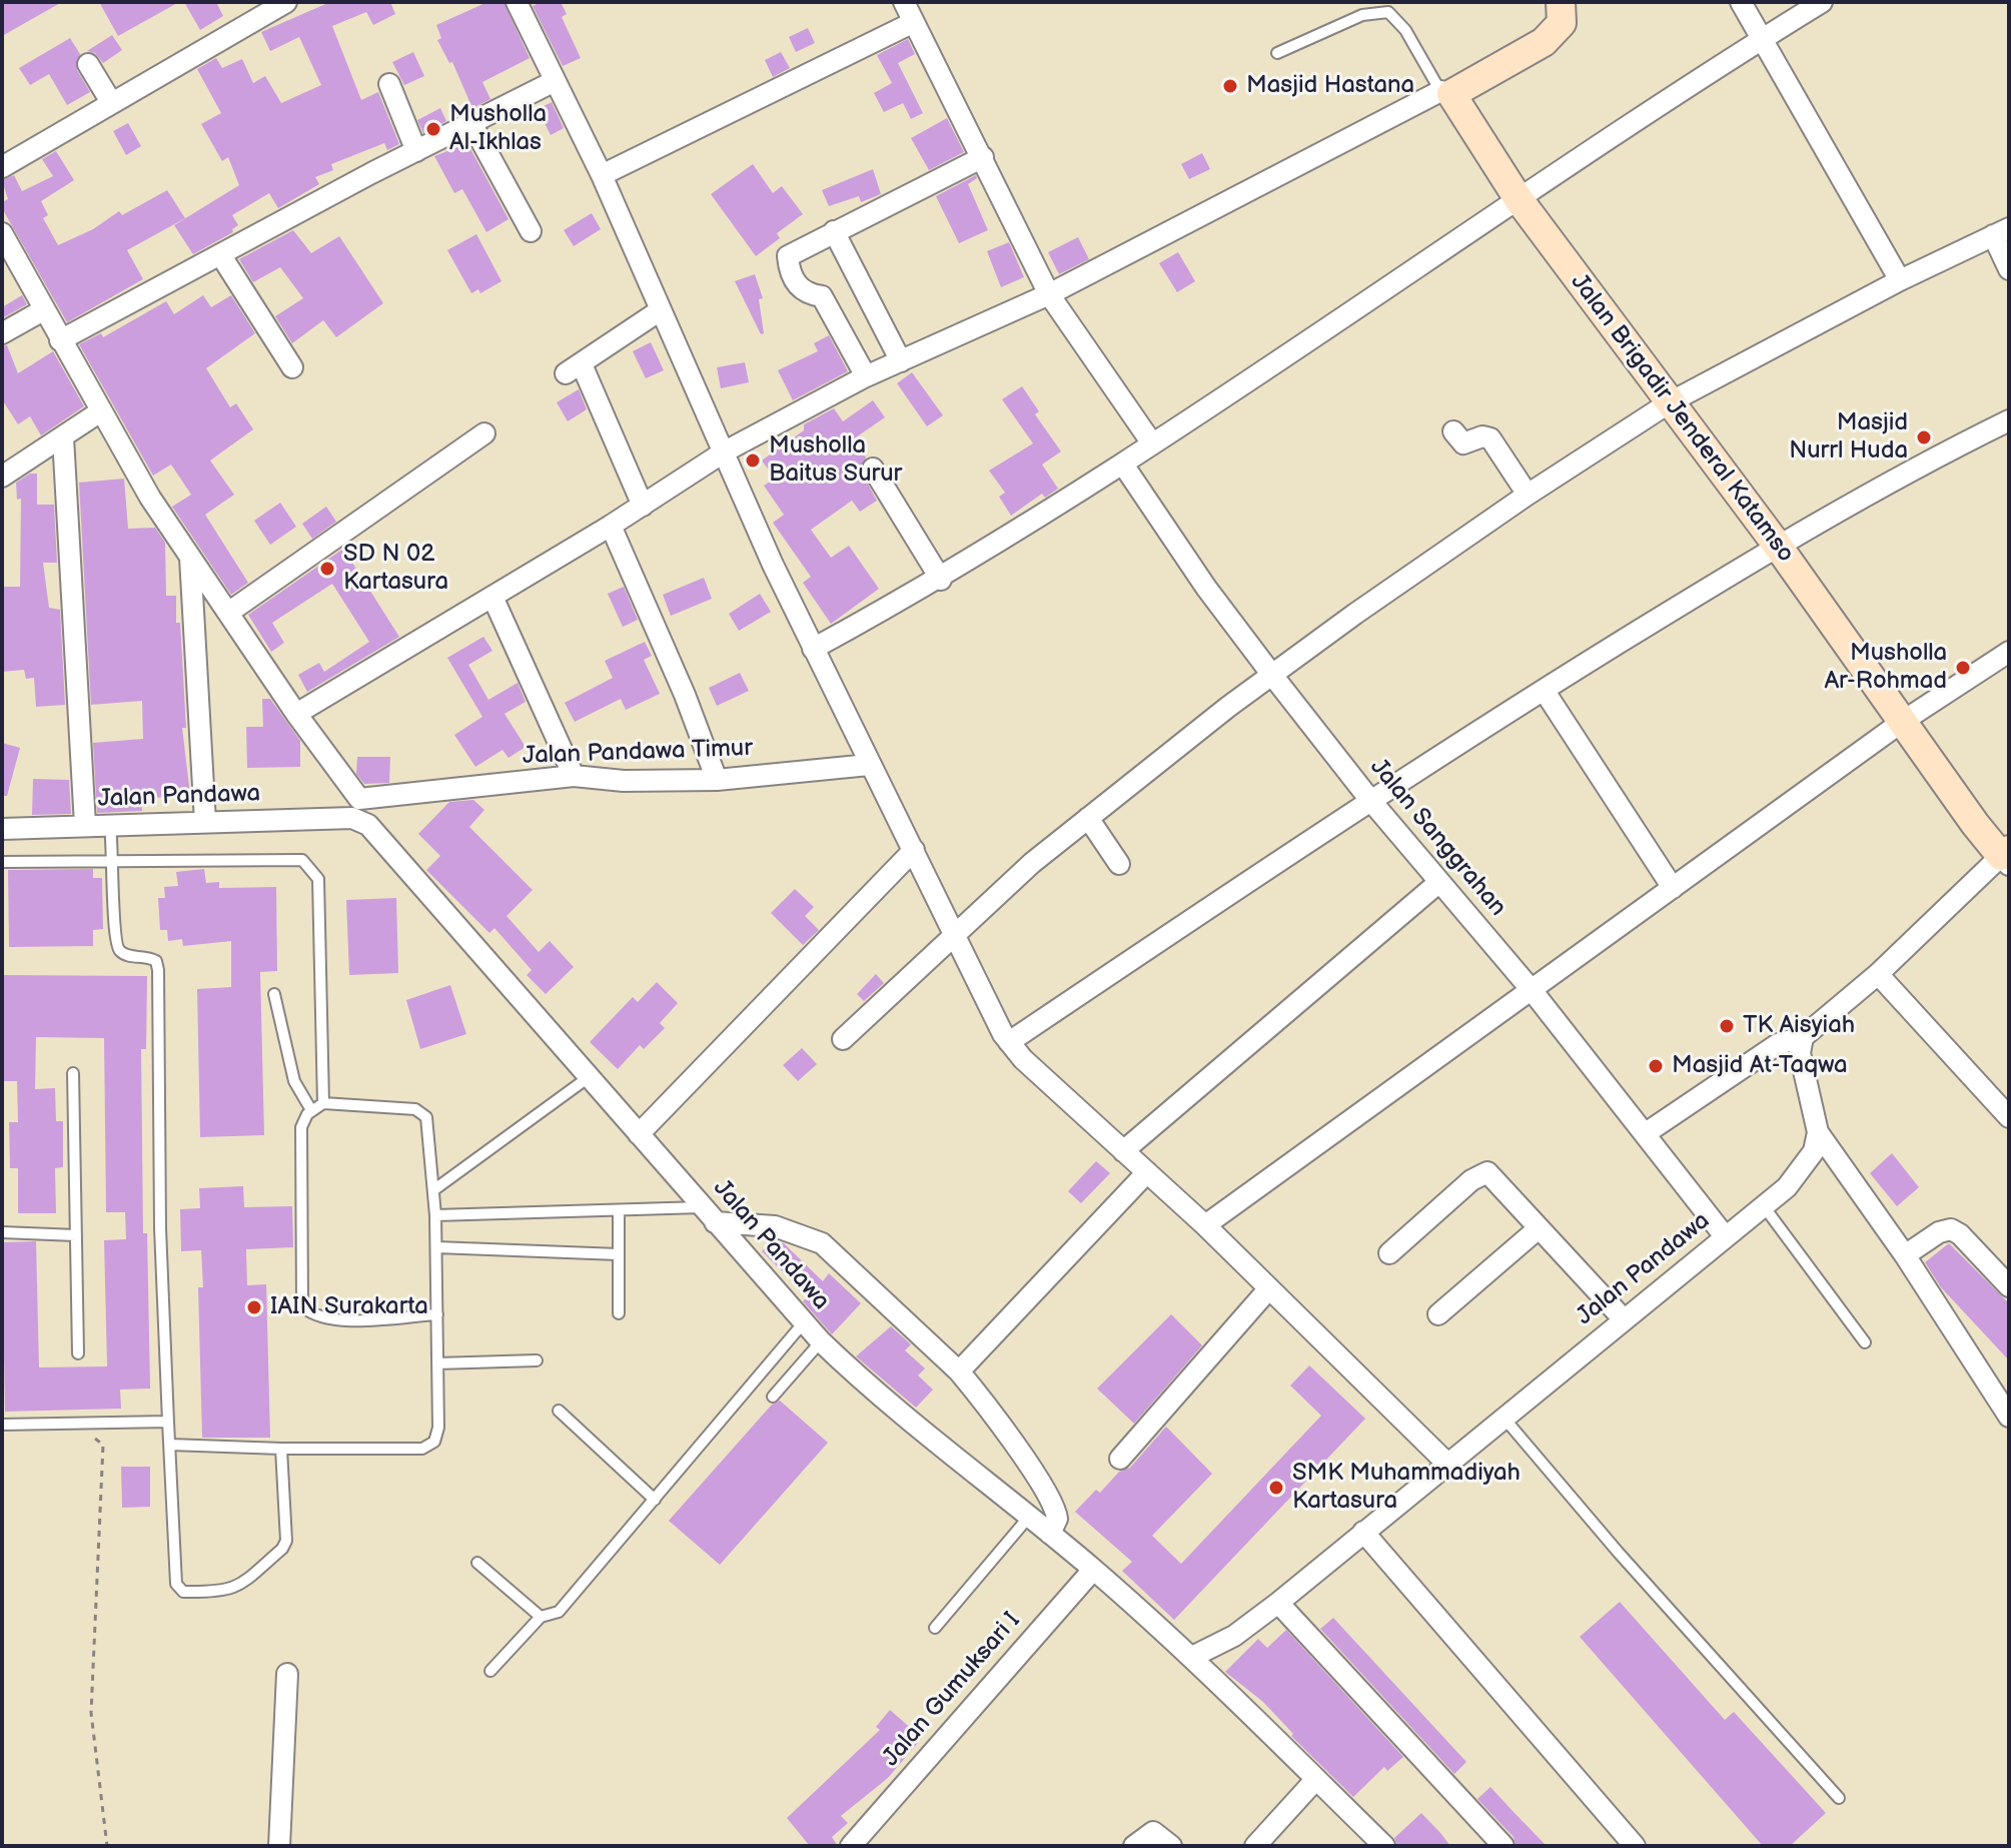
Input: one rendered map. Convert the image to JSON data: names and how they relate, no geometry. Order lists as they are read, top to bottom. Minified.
{"streets":{"main road":["Jalan Brigadir Jenderal Katamso"],"street":["Jalan Pandawa Timur","Jalan Pandawa","Jalan Sanggrahan","Jalan Gumuksari I"]},"crossings":[["Jalan Pandawa Timur","Jalan Pandawa"],["Jalan Pandawa","Jalan Sanggrahan"],["Jalan Pandawa","Jalan Gumuksari I"]],"places":["Masjid Hastana","Musholla Al-Ikhlas","Masjid Nurrl Huda","Musholla Baitus Surur","SD N 02 Kartasura","Musholla Ar-Rohmad","TK Aisyiah","Masjid At-Taqwa","IAIN Surakarta","SMK Muhammadiyah Kartasura"]}
